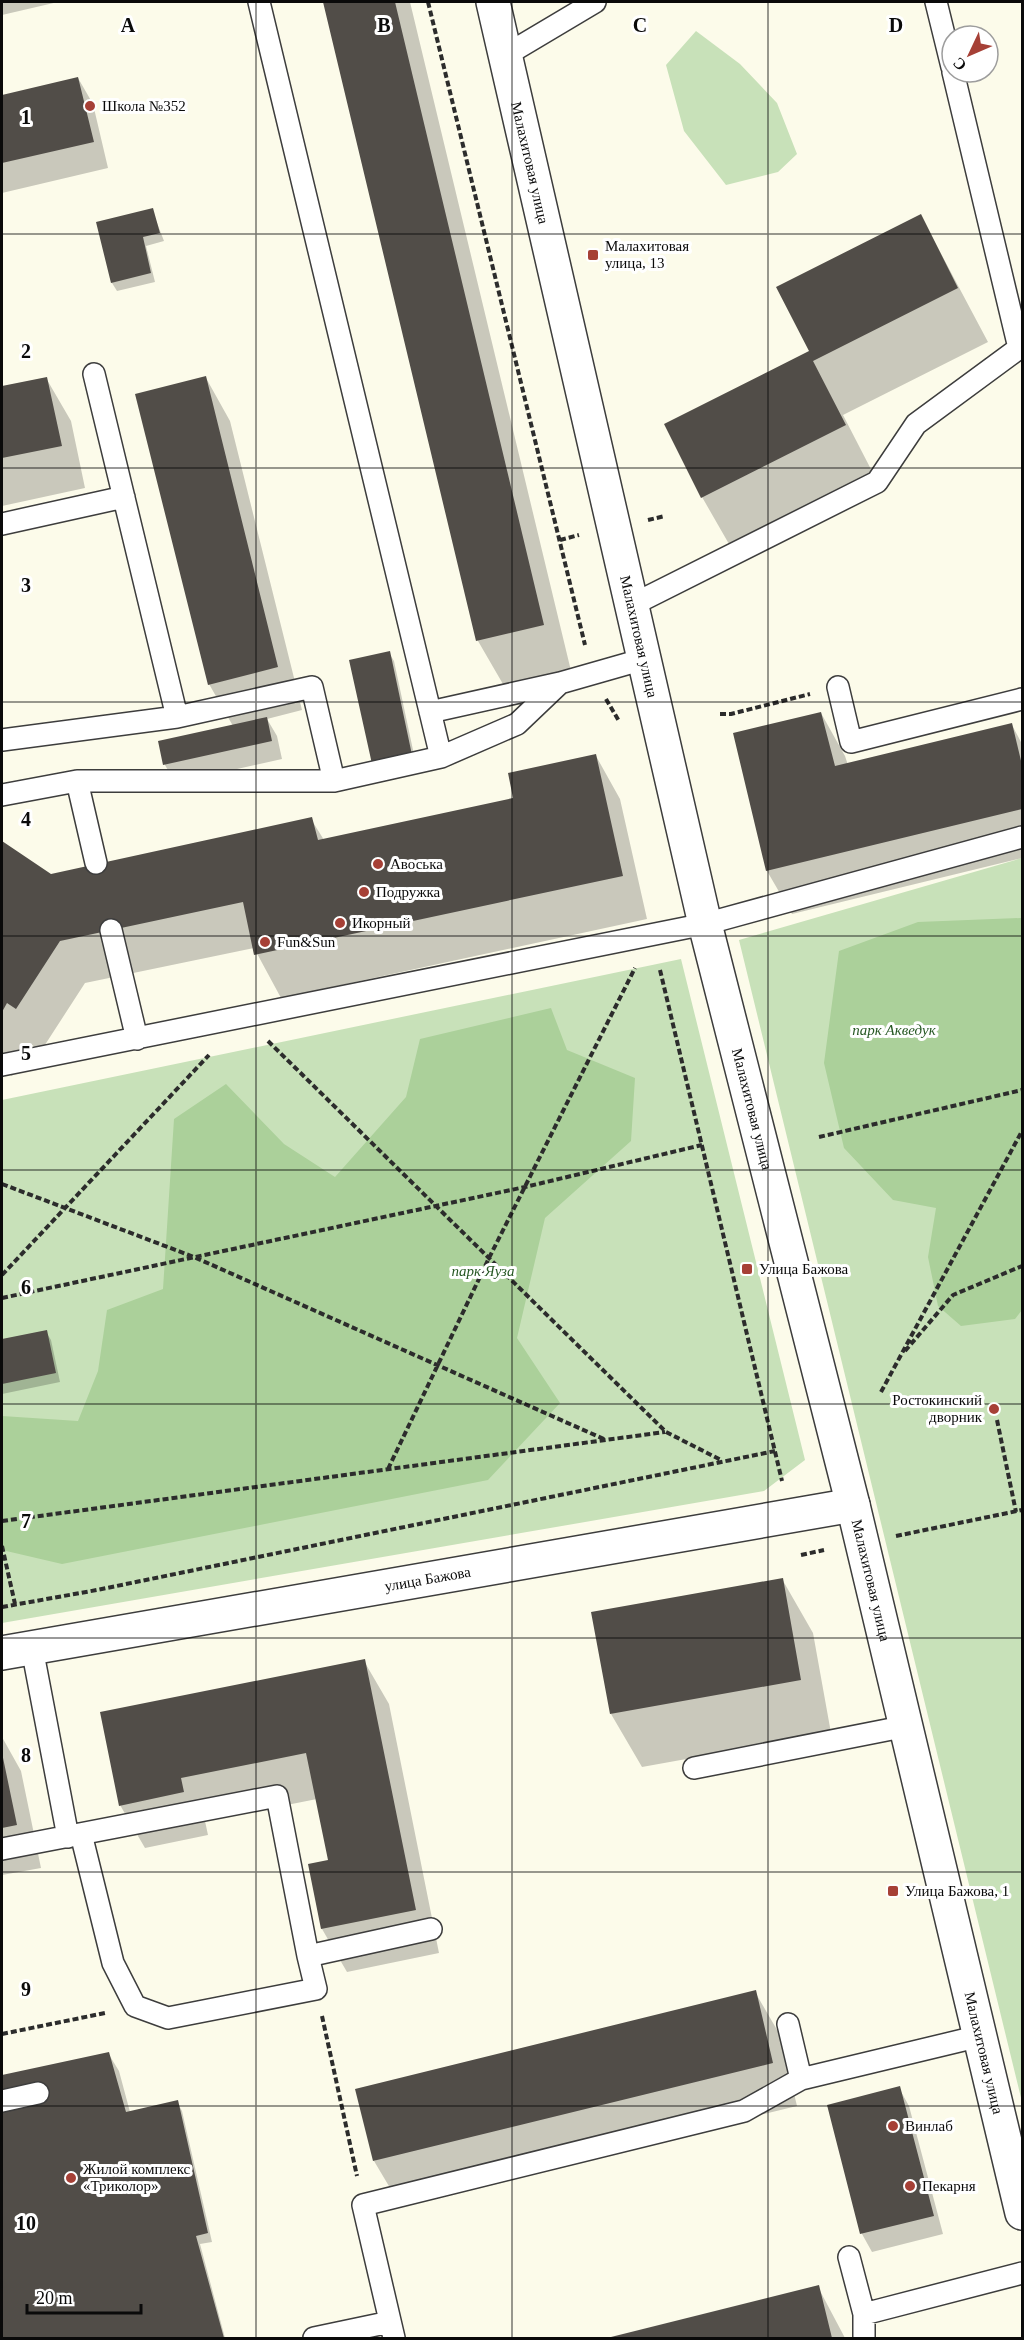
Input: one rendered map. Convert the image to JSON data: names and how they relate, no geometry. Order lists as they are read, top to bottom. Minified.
{"streets":{"street":["Малахитовая улица","улица Бажова"]},"crossings":[["Малахитовая улица","улица Бажова"]],"parks":["парк Акведук","парк Яуза"],"places":{"other":["Школа №352","Авоська","Подружка","Икорный","Fun&Sun","Ростокинский дворник","Винлаб","Жилой комплекс «Триколор»","Пекарня"],"transit":["Малахитовая улица, 13","Улица Бажова","Улица Бажова, 1"]},"scale_bar":"20 m","north":"bottom left","grid":{"columns":["A","B","C","D"],"rows":["1","2","3","4","5","6","7","8","9","10"]}}
